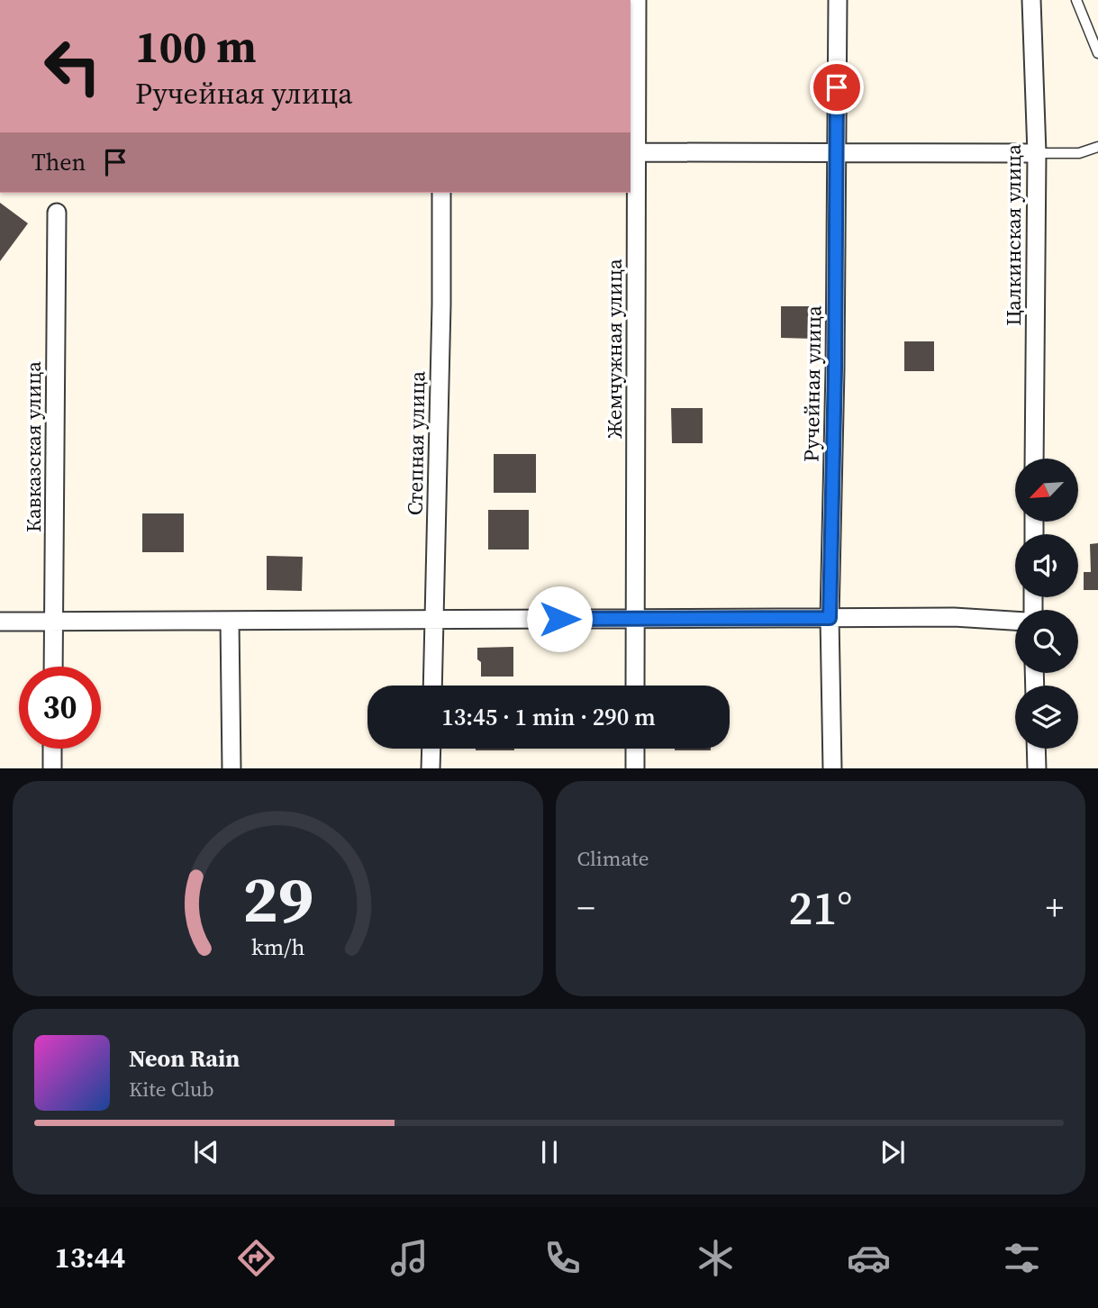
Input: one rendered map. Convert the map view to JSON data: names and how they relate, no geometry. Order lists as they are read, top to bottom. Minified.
{"streets":{"street":["Цалкинская улица","Жемчужная улица","Ручейная улица","Степная улица","Кавказская улица"]},"north":"bottom left","page":{"turn":["100 m","Ручейная улица"],"then":"Then","limit":"30","trip":"13:45 · 1 min · 290 m","tile":"Climate","heat":["−","21°","+"],"song":["Neon Rain","Kite Club"],"tabs":"13:44","gauge":["29","km/h"]}}
